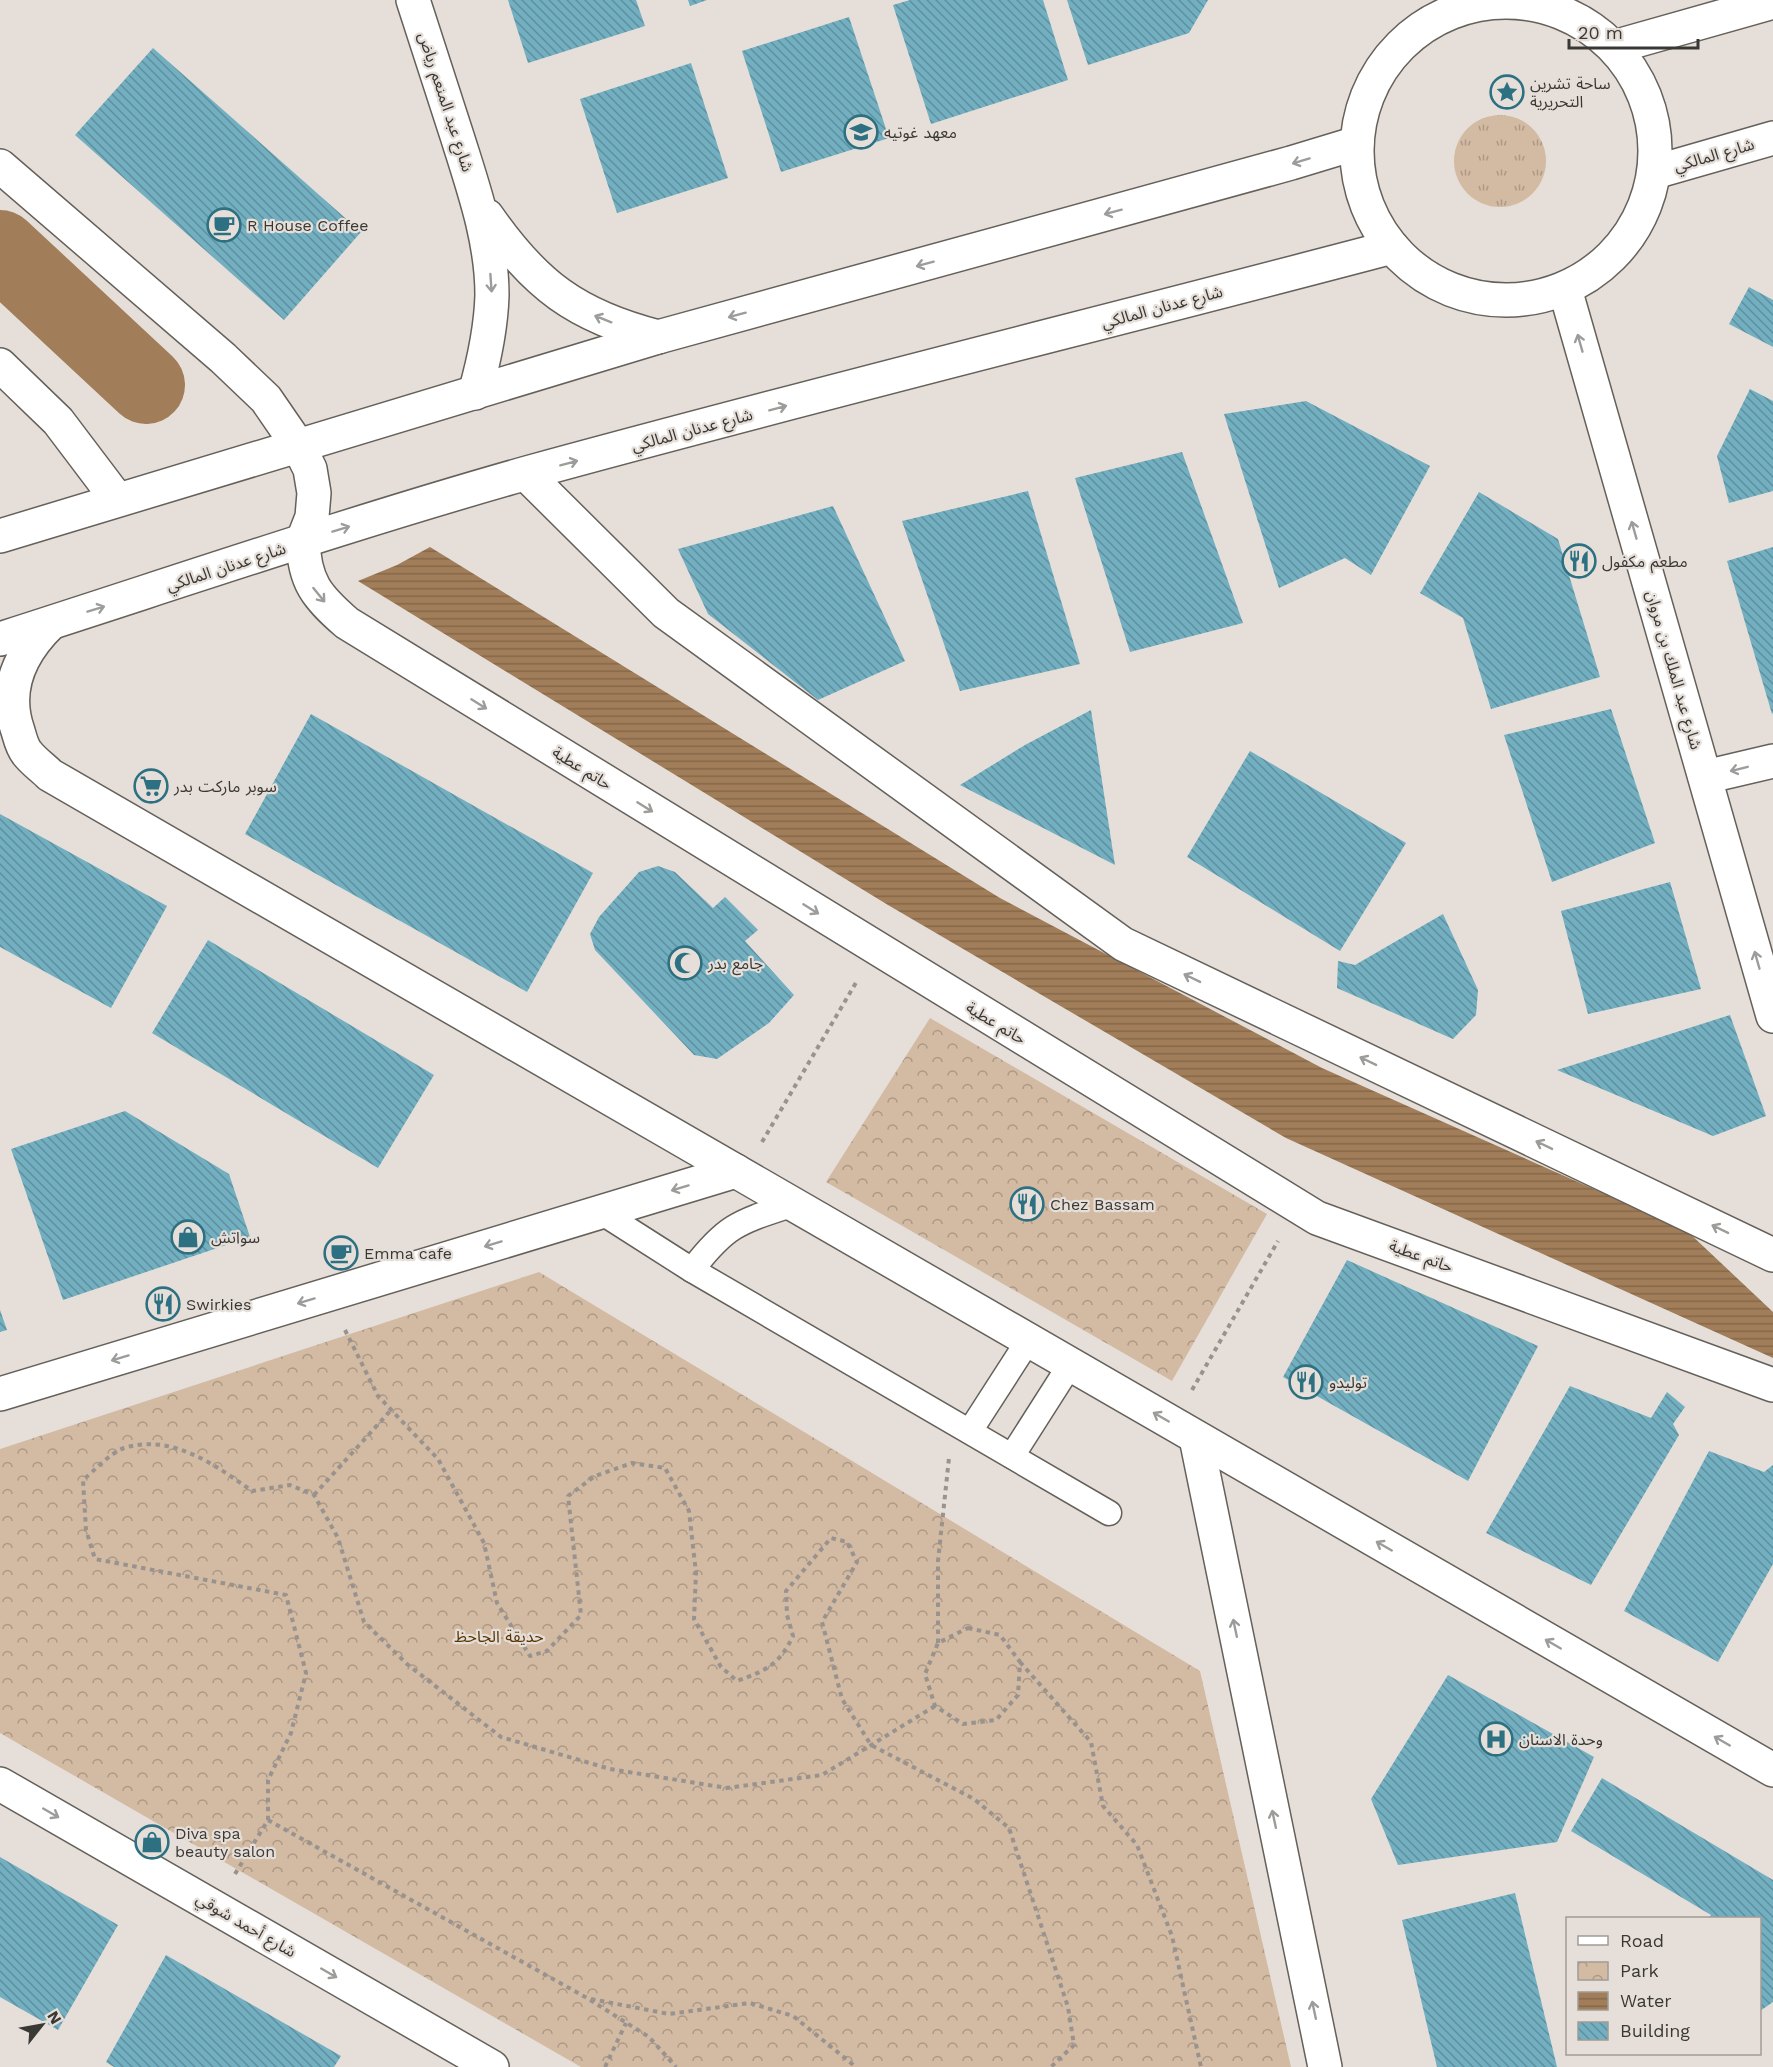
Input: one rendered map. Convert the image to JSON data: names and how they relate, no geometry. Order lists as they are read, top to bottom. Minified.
{"streets":{"street":["شارع عبد المنعم رياض","شارع المالكي","شارع عدنان المالكي","شارع عبد الملك بن مروان","حاتم عطية","شارع أحمد شوقي"]},"crossings":[["شارع عدنان المالكي","حاتم عطية"]],"one_way":["شارع عبد الملك بن مروان","شارع أحمد شوقي"],"parks":["حديقة الجاحظ"],"places":{"place":["ساحة تشرين التحريرية"],"school or university":["معهد غوتيه"],"cafe":["R House Coffee","Emma cafe"],"restaurant":["مطعم مكفول","Chez Bassam","Swirkies","توليدو"],"supermarket":["سوبر ماركت بدر"],"mosque":["جامع بدر"],"shop":["سواتش","Diva spa beauty salon"],"hospital":["وحدة الاسنان"]},"legend":["Road","Park","Water","Building"],"scale_bar":"20 m","north":"top right"}
